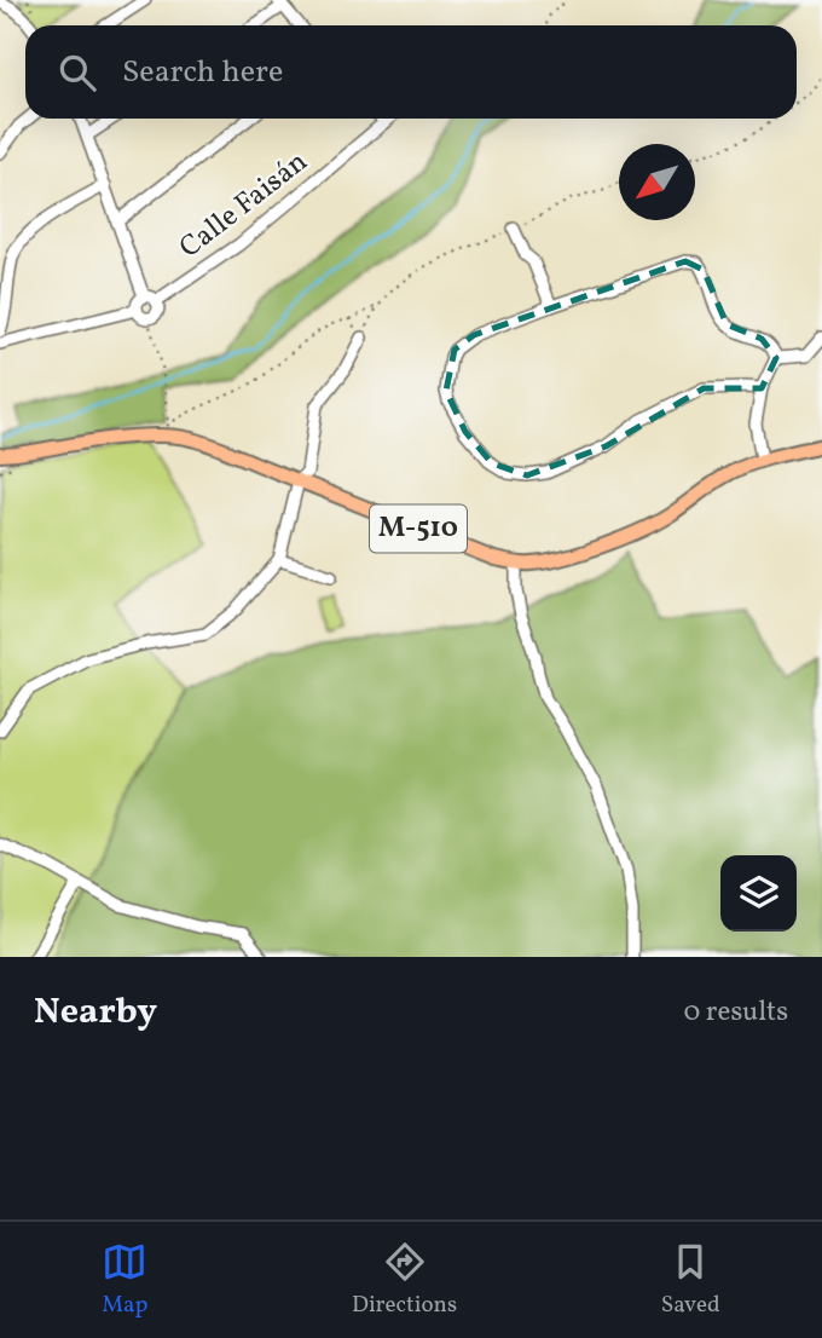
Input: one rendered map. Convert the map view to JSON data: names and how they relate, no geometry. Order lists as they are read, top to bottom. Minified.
{"streets":{"main road":["M-510"],"street":["Calle Faisán"]},"north":"bottom left","page":{"search":"Search here","heading":["Nearby","0 results"],"nav":["Map","Directions","Saved"]}}
